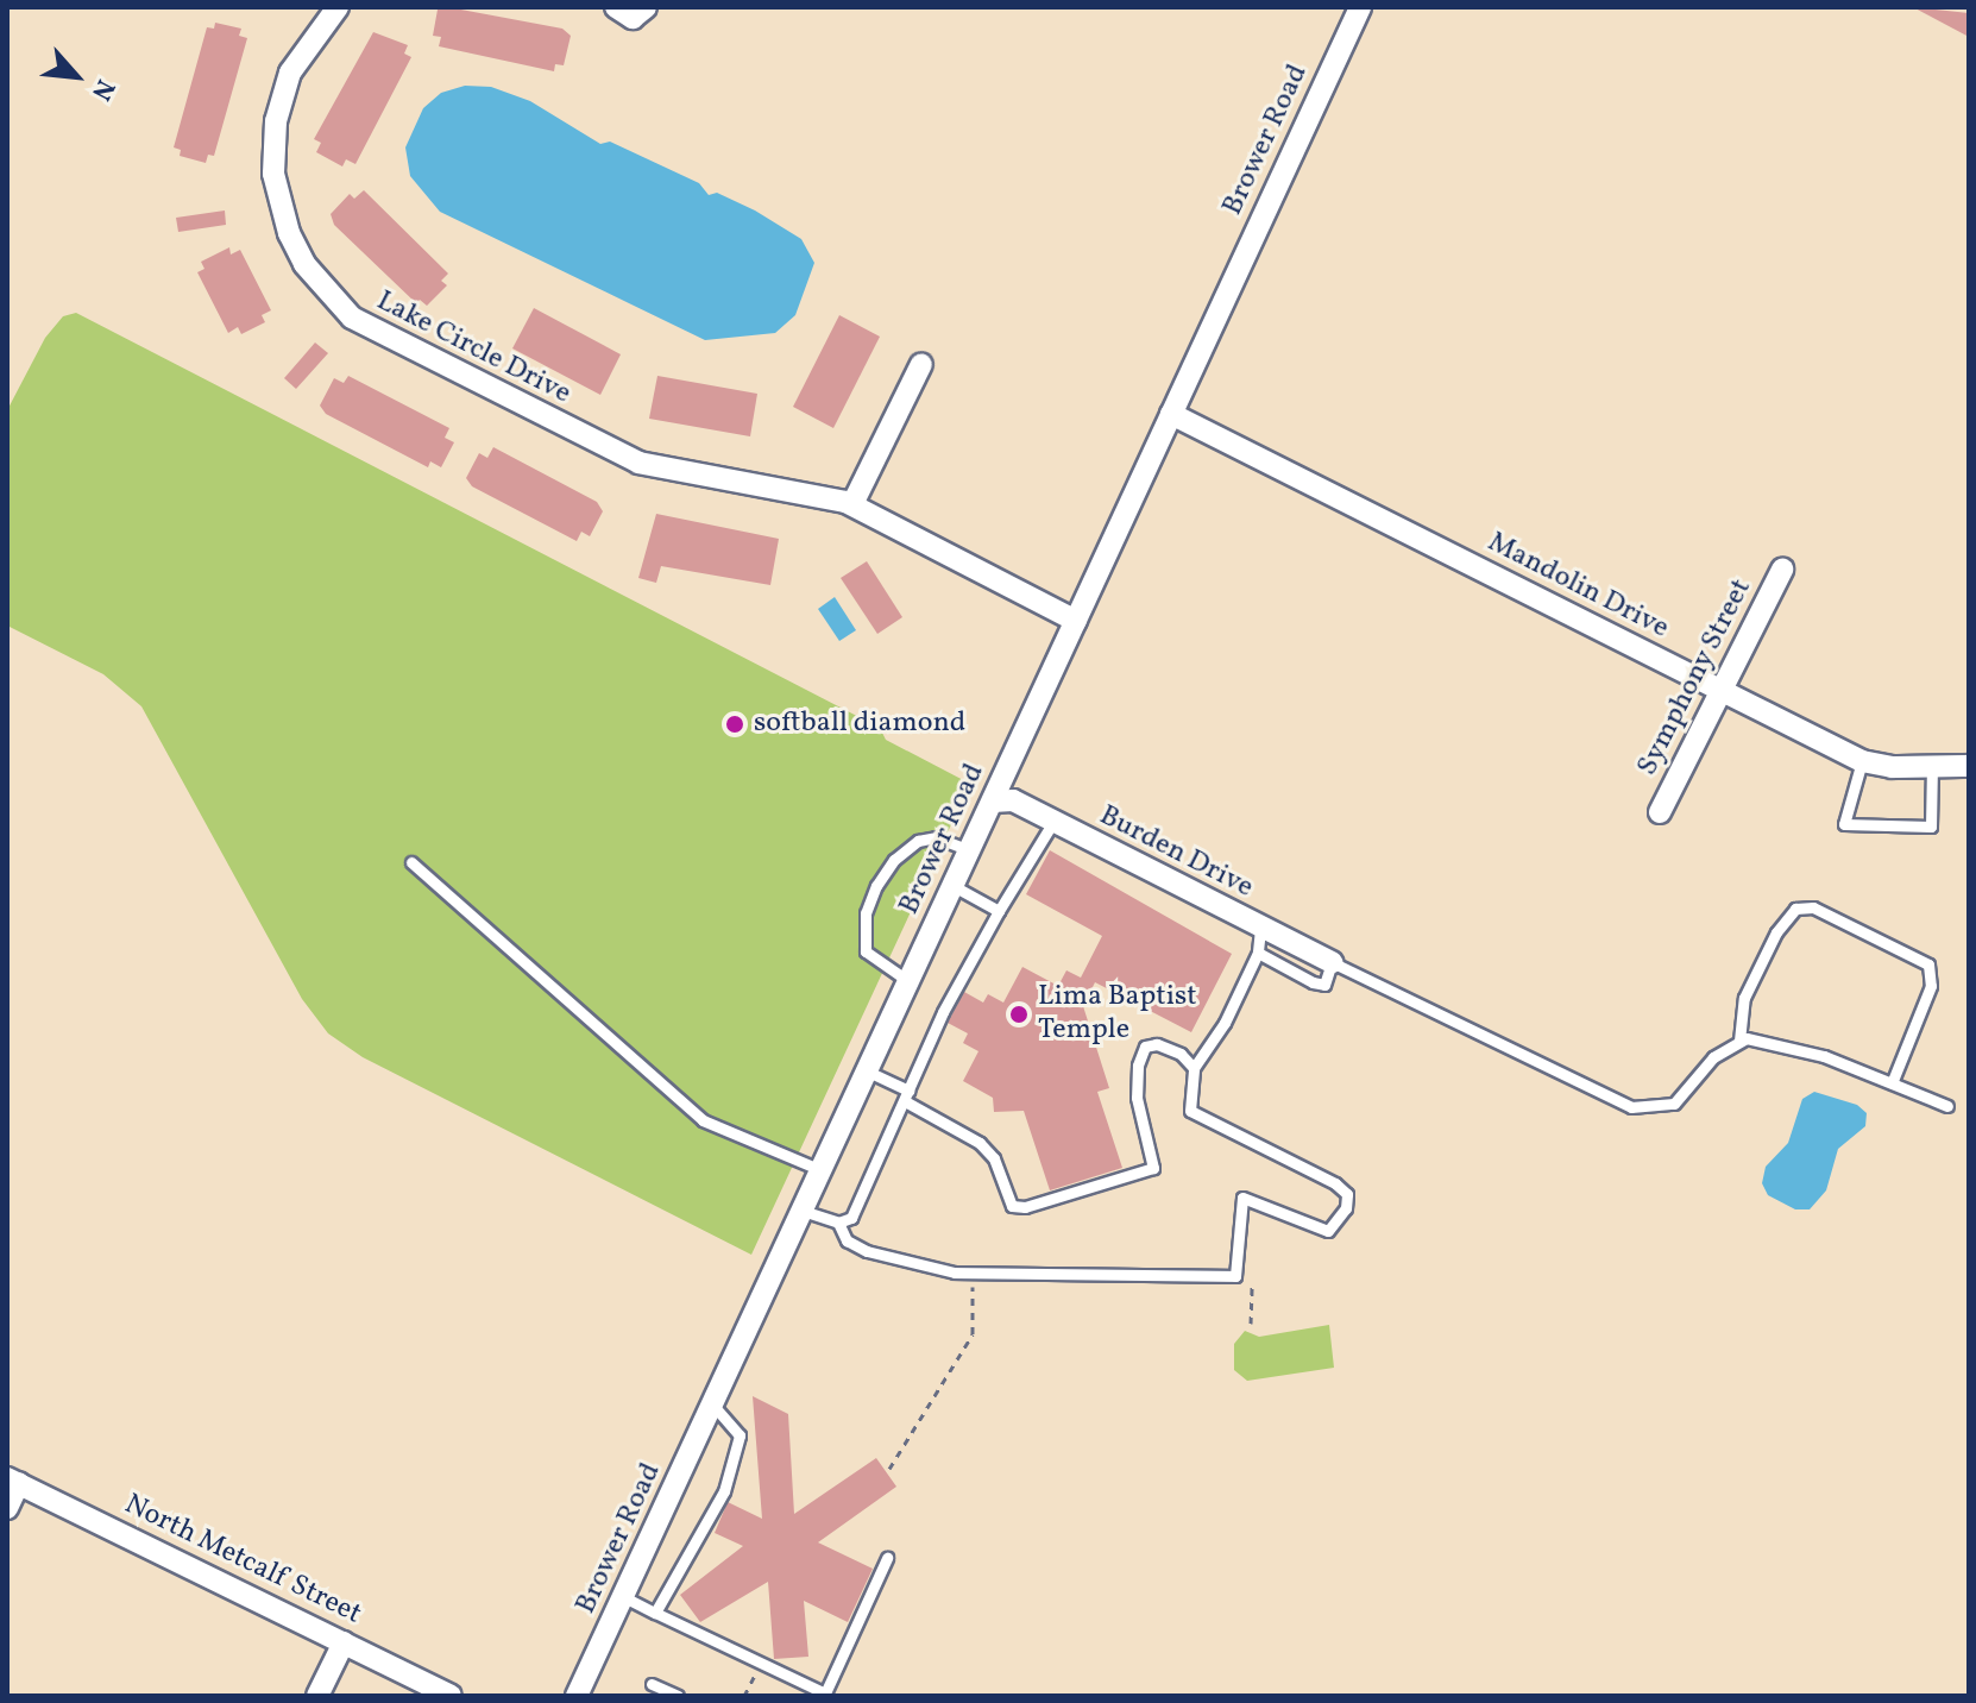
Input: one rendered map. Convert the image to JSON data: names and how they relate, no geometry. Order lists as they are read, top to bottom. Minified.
{"streets":{"street":["Brower Road","Lake Circle Drive","Mandolin Drive","Symphony Street","Burden Drive","North Metcalf Street"]},"crossings":[["Brower Road","Lake Circle Drive"],["Brower Road","Mandolin Drive"],["Brower Road","Burden Drive"],["Mandolin Drive","Symphony Street"]],"places":["softball diamond","Lima Baptist Temple"],"north":"bottom right"}
